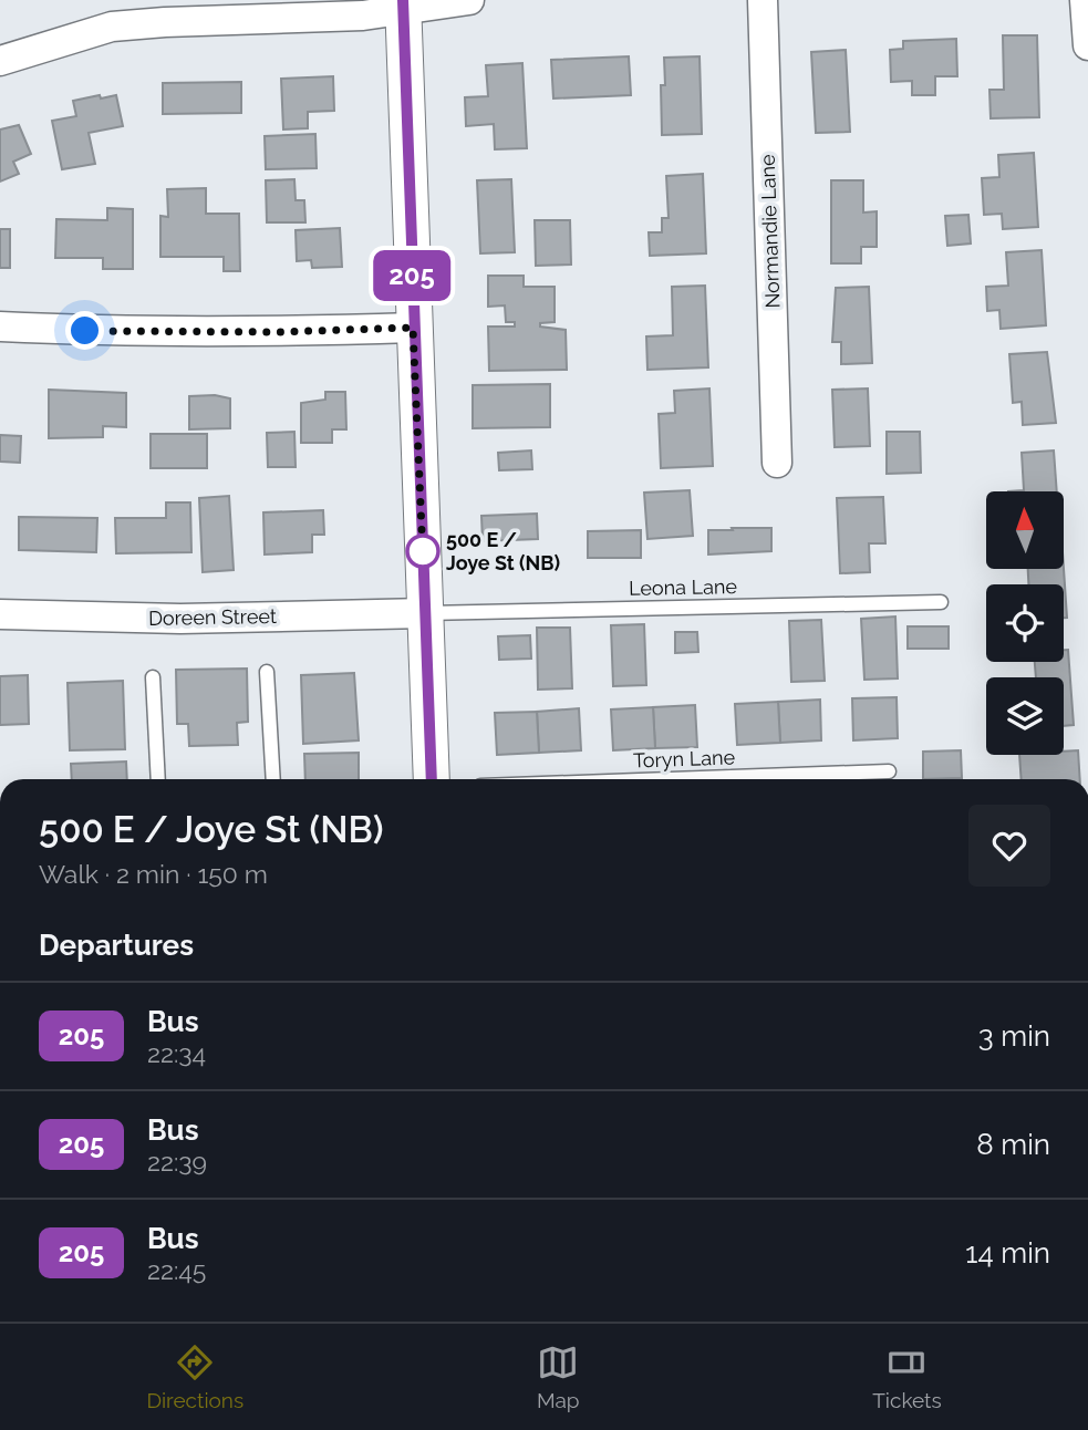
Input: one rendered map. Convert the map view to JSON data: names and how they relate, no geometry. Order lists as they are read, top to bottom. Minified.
{"streets":{"street":["Normandie Lane","Doreen Street"],"lane":["Leona Lane","Toryn Lane"]},"crossings":[["Leona Lane","Doreen Street"]],"places":["500 E / Joye St (NB)"],"lines":["bus line 205"],"north":"top","page":{"on_map":"205","heading":[["500 E / Joye St (NB)","Walk · 2 min · 150 m"],"Departures"],"list":[{"mark":"205","name":"Bus","note":"22:34","value":"3 min"},{"mark":"205","name":"Bus","note":"22:39","value":"8 min"},{"mark":"205","name":"Bus","note":"22:45","value":"14 min"}],"tabs":["Directions","Map","Tickets"]}}
